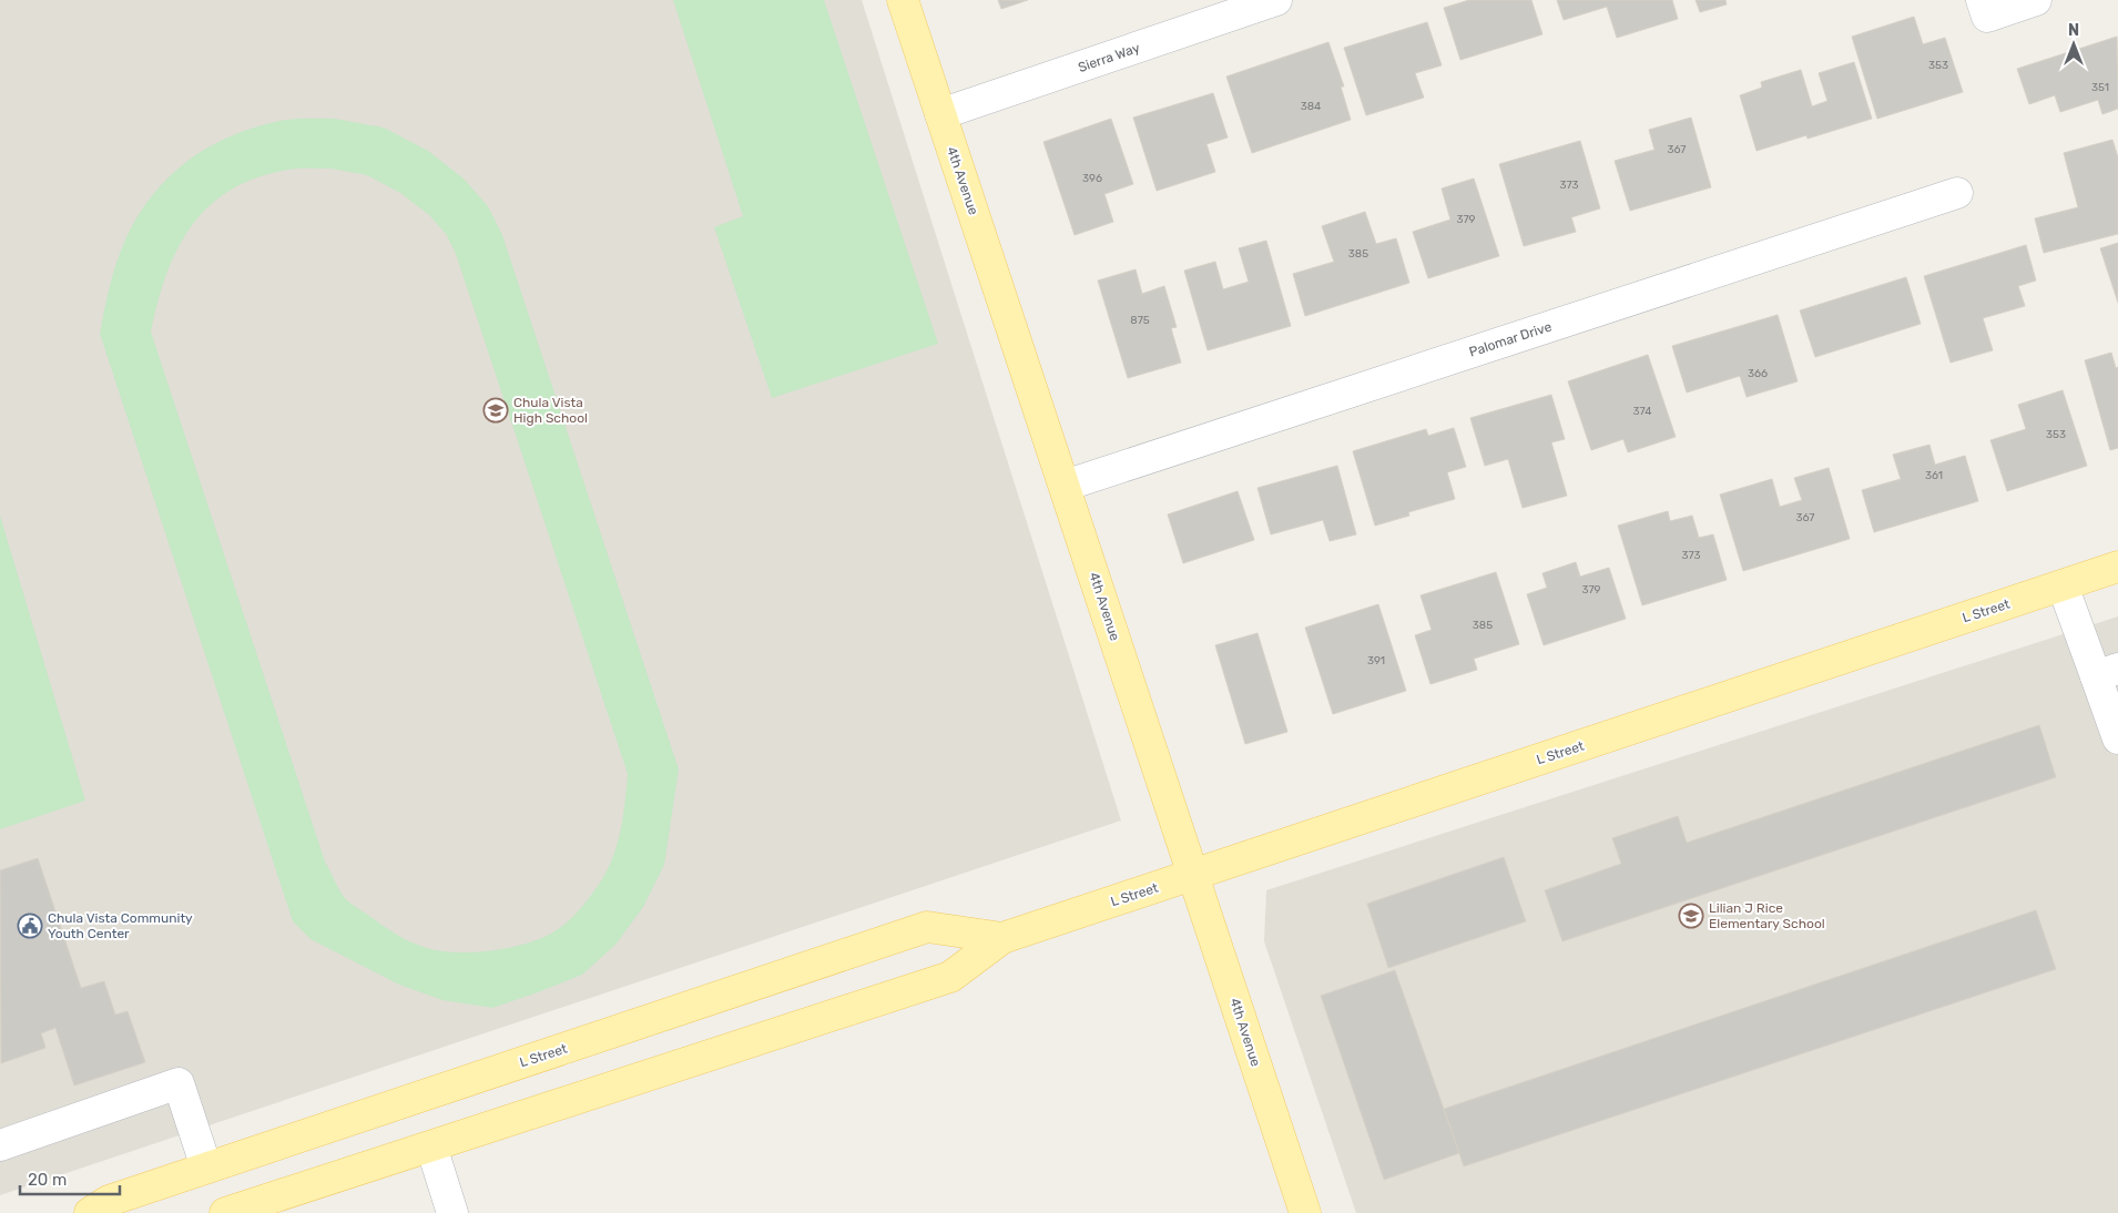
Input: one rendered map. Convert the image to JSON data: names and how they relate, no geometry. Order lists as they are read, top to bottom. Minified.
{"streets":{"main road":["4th Avenue","L Street"],"street":["Sierra Way","Palomar Drive"]},"crossings":[["Sierra Way","4th Avenue"],["4th Avenue","Palomar Drive"],["4th Avenue","L Street"]],"places":{"school or university":["Chula Vista High School","Lilian J Rice Elementary School"],"public building":["Chula Vista Community Youth Center"]},"house_numbers":["353","351","384","367","396","373","379","385","875","366","374","353","361","367","373","379","385","391"],"scale_bar":"20 m","north":"top"}
